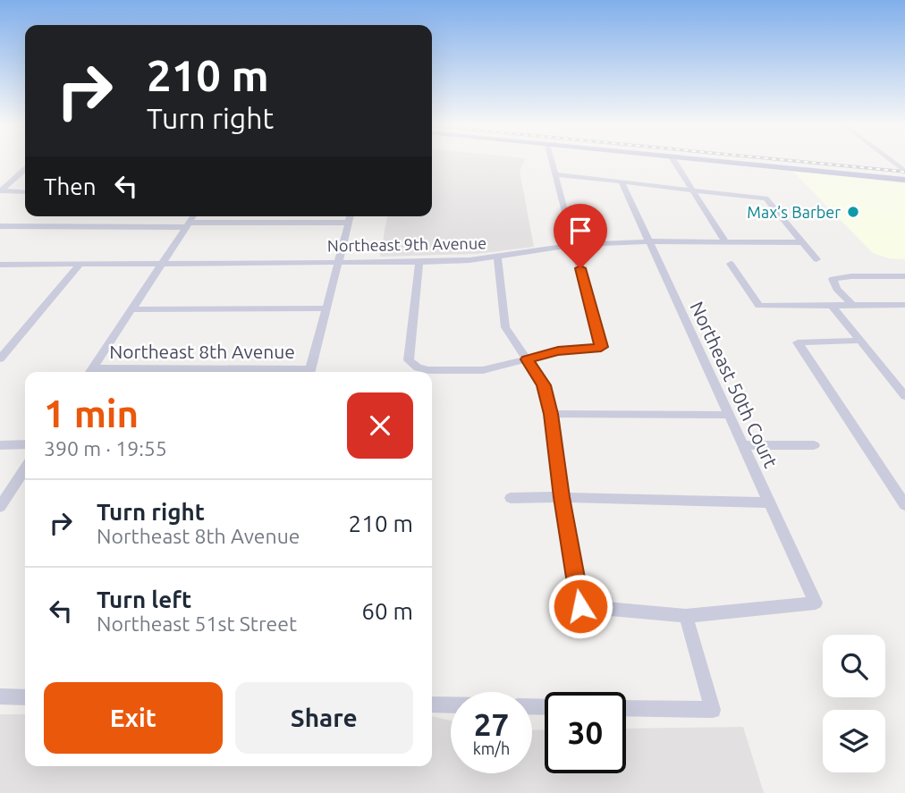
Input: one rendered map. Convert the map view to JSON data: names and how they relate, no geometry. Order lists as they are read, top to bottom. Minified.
{"streets":{"street":["Northeast 9th Avenue","Northeast 50th Court"]},"crossings":[["Northeast 9th Avenue","Northeast 50th Court"]],"places":["Max’s Barber"],"page":{"turn":["210 m","Turn right"],"then":"Then","heading":["1 min","390 m · 19:55"],"list":[{"name":"Turn right","note":"Northeast 8th Avenue","value":"210 m"},{"name":"Turn left","note":"Northeast 51st Street","value":"60 m"}],"buttons":["Exit","Share"],"speed":"27 km/h","limit":"30"}}
